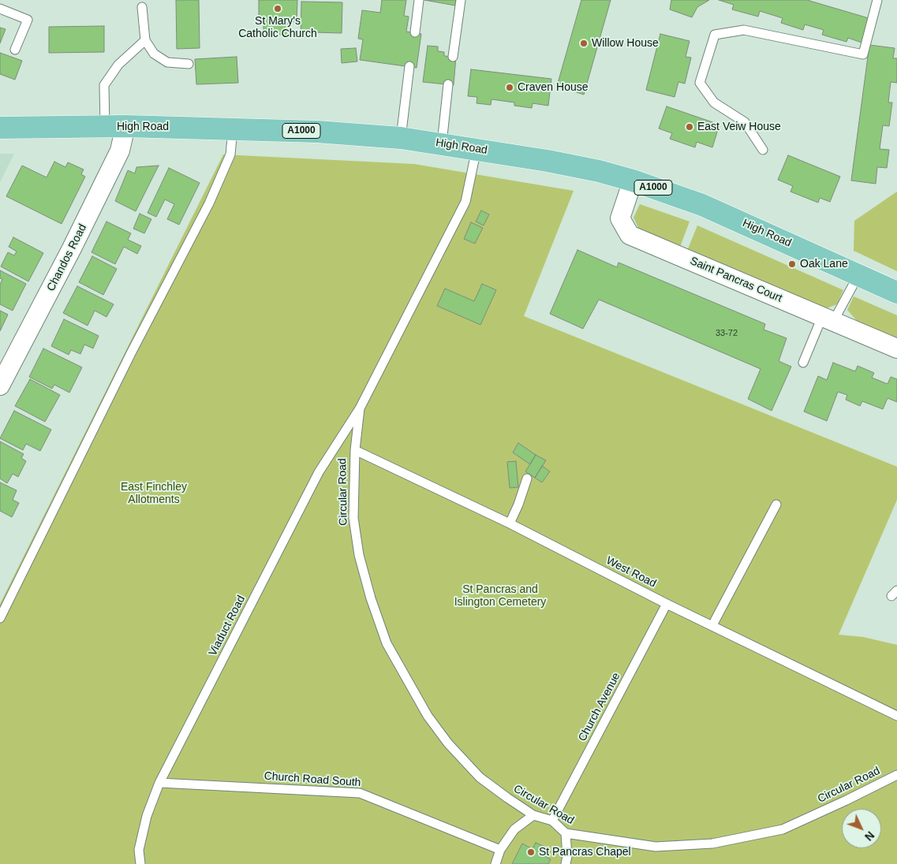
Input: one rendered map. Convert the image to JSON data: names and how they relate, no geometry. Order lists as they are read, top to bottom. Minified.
{"streets":{"main road":["High Road","A1000"],"street":["Chandos Road","Saint Pancras Court"],"lane":["Circular Road","West Road","Viaduct Road","Church Avenue","Church Road South"]},"crossings":[["High Road","Chandos Road"],["High Road","Saint Pancras Court"],["High Road","Viaduct Road"],["Circular Road","West Road"],["Circular Road","Viaduct Road"],["Circular Road","Church Avenue"],["West Road","Church Avenue"],["Viaduct Road","Church Road South"]],"parks":["East Finchley Allotments","St Pancras and Islington Cemetery"],"places":["St Mary's Catholic Church","Willow House","Craven House","East Veiw House","Oak Lane","St Pancras Chapel"],"house_numbers":["33-72"],"north":"bottom right"}
